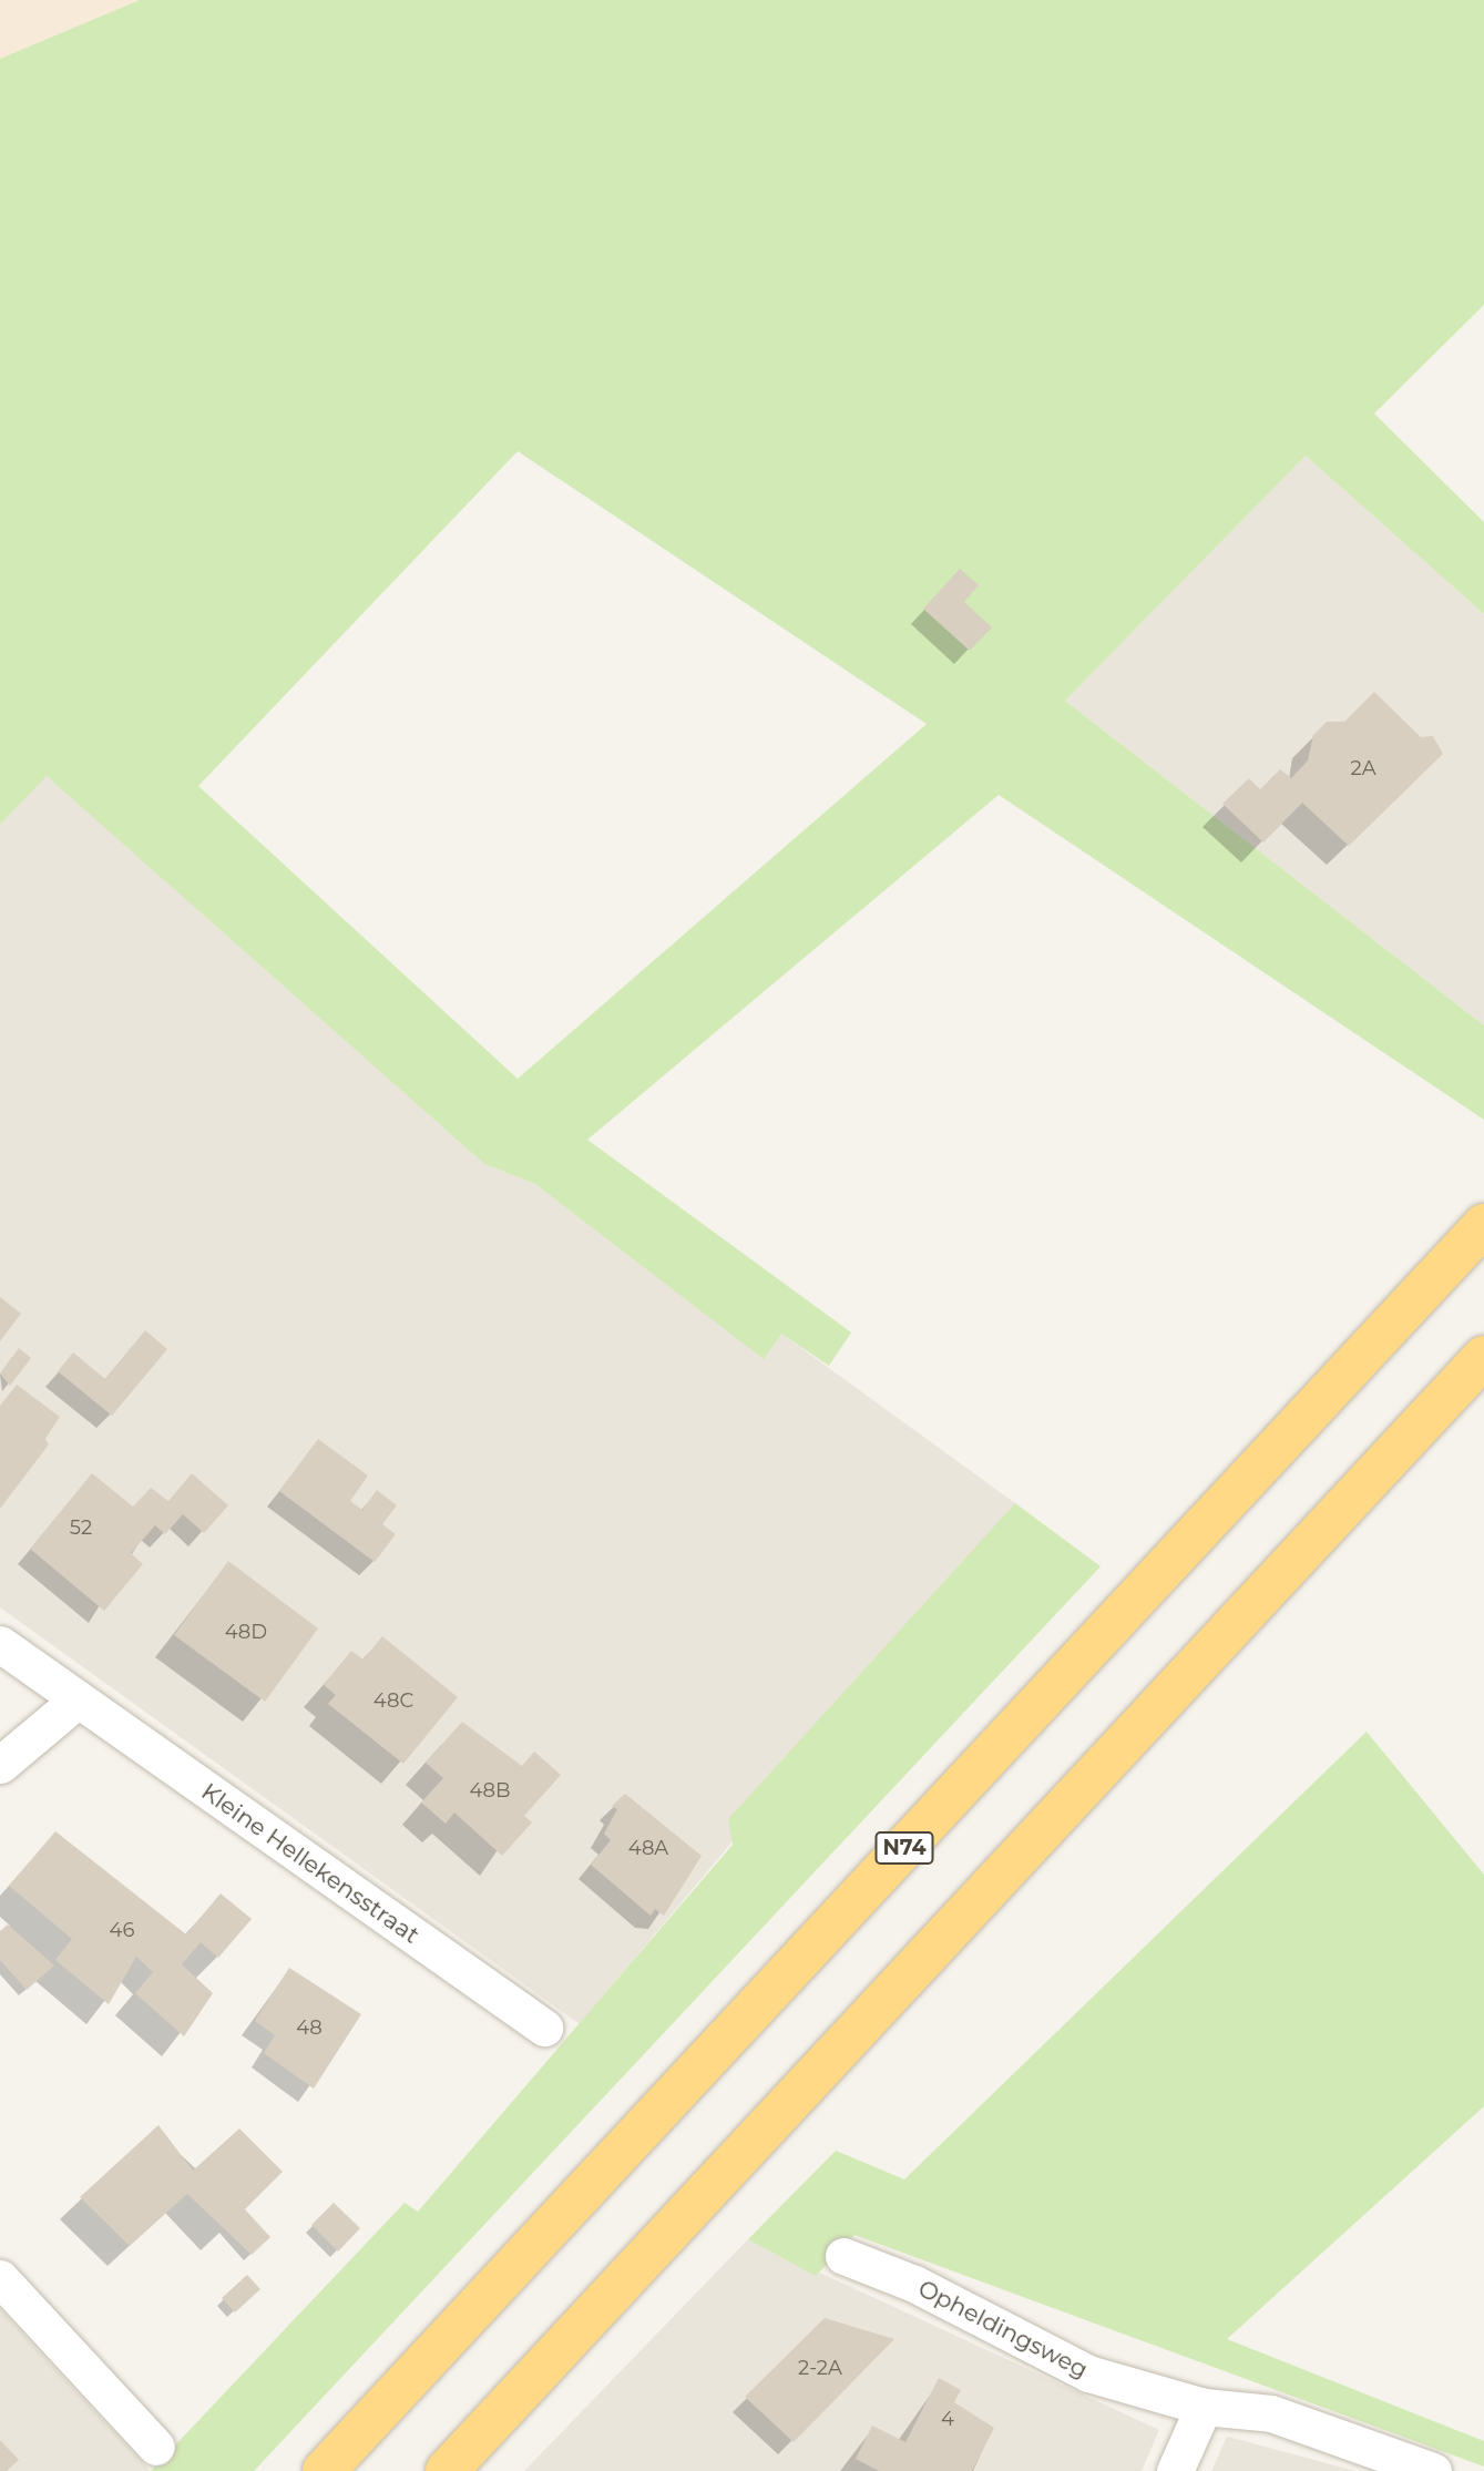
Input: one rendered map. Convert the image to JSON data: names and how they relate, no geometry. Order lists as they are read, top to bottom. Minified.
{"streets":{"highway":["N74"],"street":["Kleine Hellekensstraat","Opheldingsweg"]},"house_numbers":["2A","52","48D","48C","48B","48A","46","48","2-2A","4"]}
